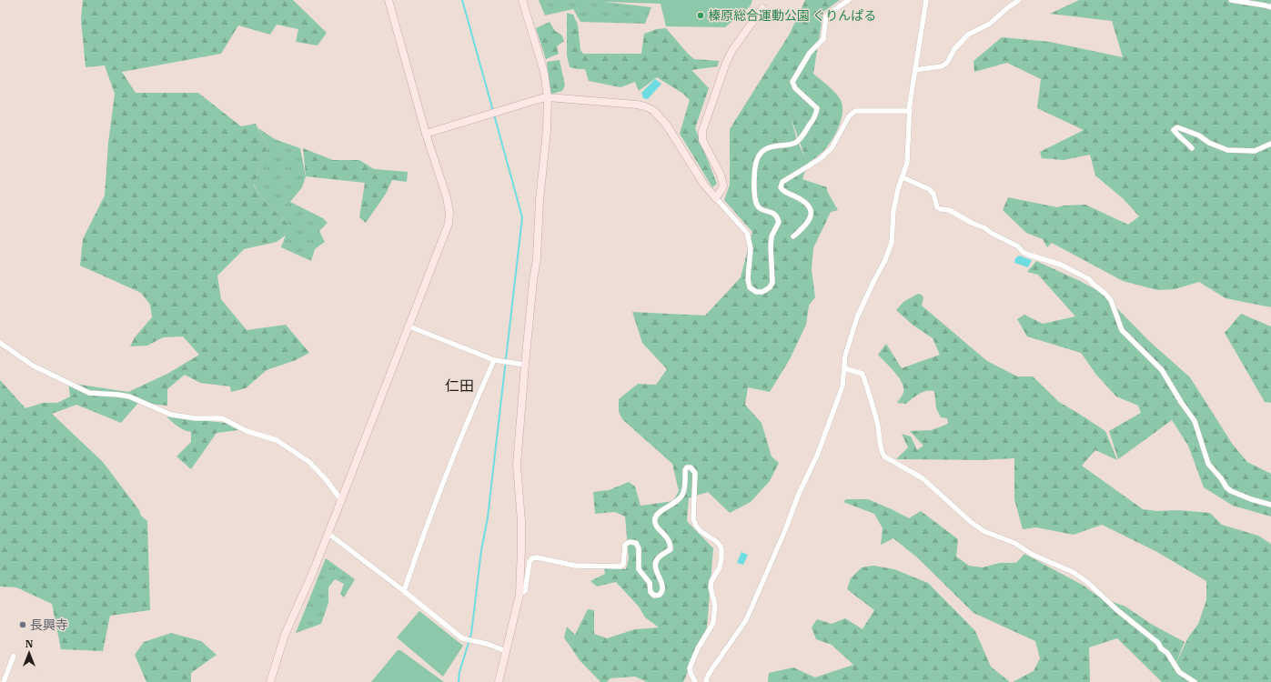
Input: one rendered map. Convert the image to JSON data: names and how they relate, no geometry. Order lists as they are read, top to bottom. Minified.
{"districts":["仁田"],"places":["榛原総合運動公園 ぐりんぱる","長興寺"],"north":"top"}
